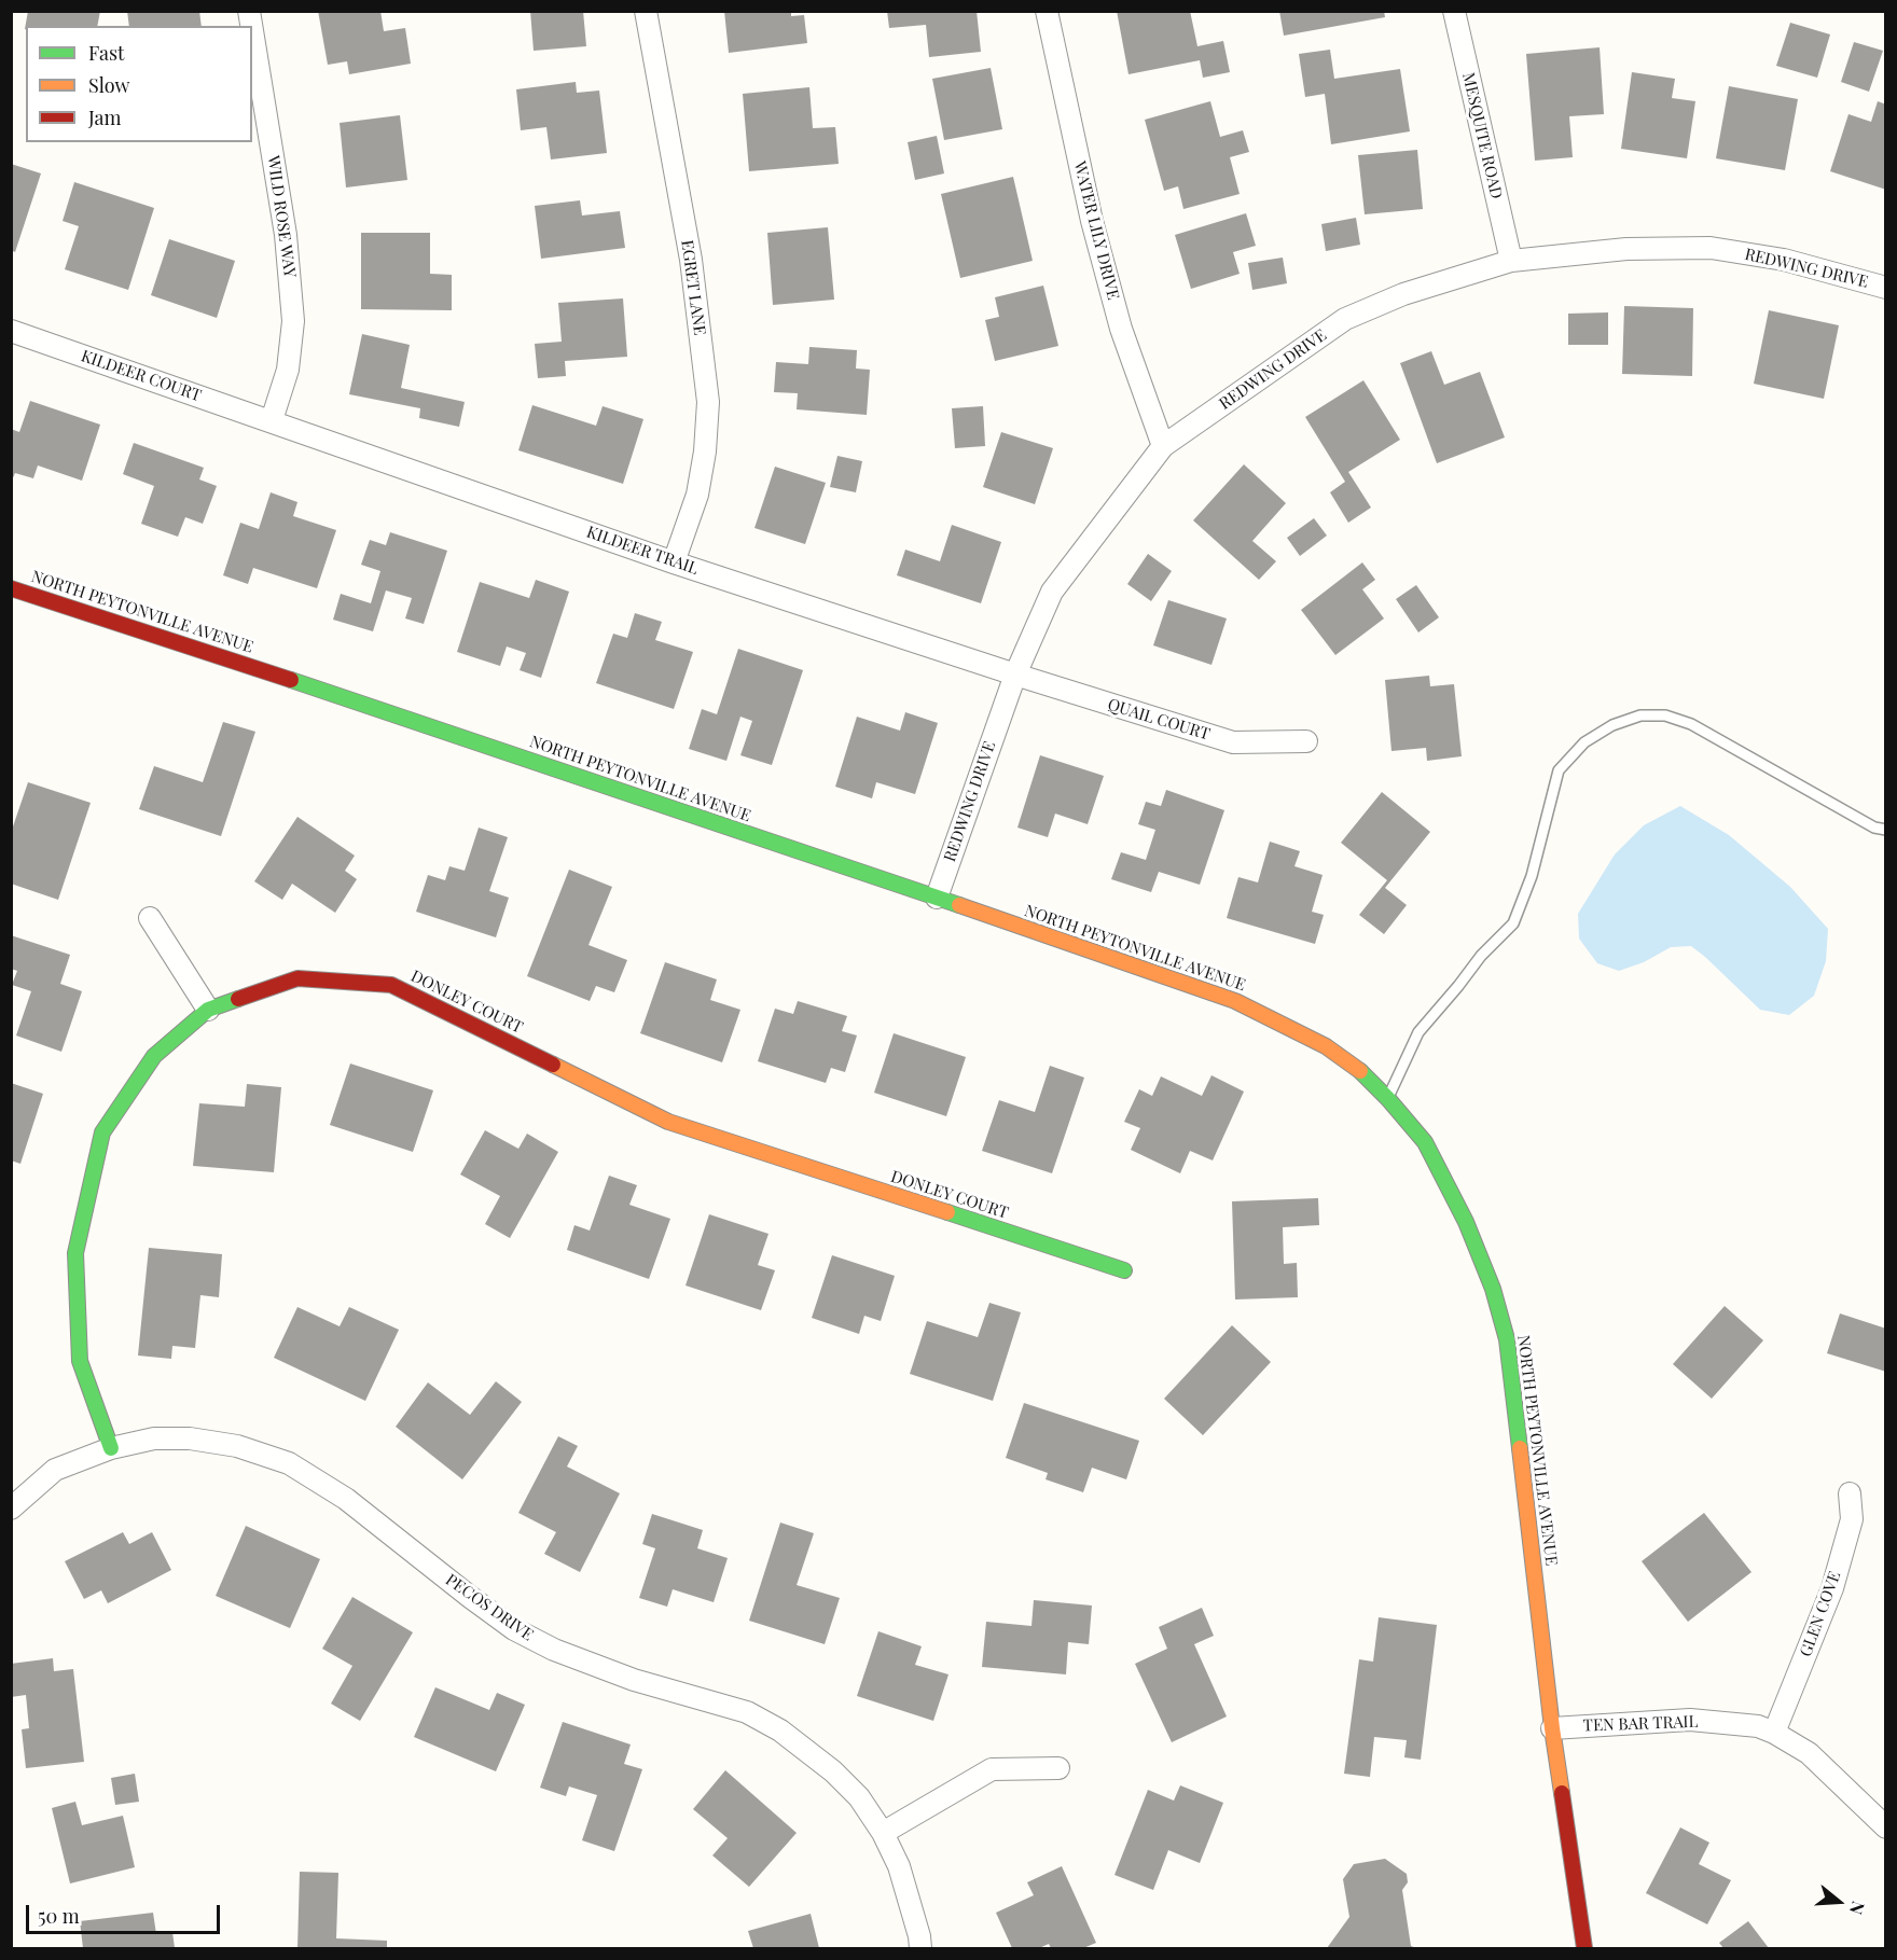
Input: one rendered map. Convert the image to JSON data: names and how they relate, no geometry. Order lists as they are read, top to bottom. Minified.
{"streets":{"street":["MESQUITE ROAD","WILD ROSE WAY","WATER LILY DRIVE","REDWING DRIVE","EGRET LANE","KILDEER COURT","KILDEER TRAIL","NORTH PEYTONVILLE AVENUE","QUAIL COURT","DONLEY COURT","PECOS DRIVE","GLEN COVE","TEN BAR TRAIL"]},"crossings":[["MESQUITE ROAD","REDWING DRIVE"],["WILD ROSE WAY","KILDEER COURT"],["WILD ROSE WAY","KILDEER TRAIL"],["WATER LILY DRIVE","REDWING DRIVE"],["REDWING DRIVE","KILDEER TRAIL"],["REDWING DRIVE","NORTH PEYTONVILLE AVENUE"],["REDWING DRIVE","QUAIL COURT"],["EGRET LANE","KILDEER TRAIL"],["KILDEER COURT","KILDEER TRAIL"],["KILDEER TRAIL","QUAIL COURT"],["NORTH PEYTONVILLE AVENUE","TEN BAR TRAIL"],["DONLEY COURT","PECOS DRIVE"],["GLEN COVE","TEN BAR TRAIL"]],"legend":["Fast","Slow","Jam"],"scale_bar":"50 m","north":"right"}
